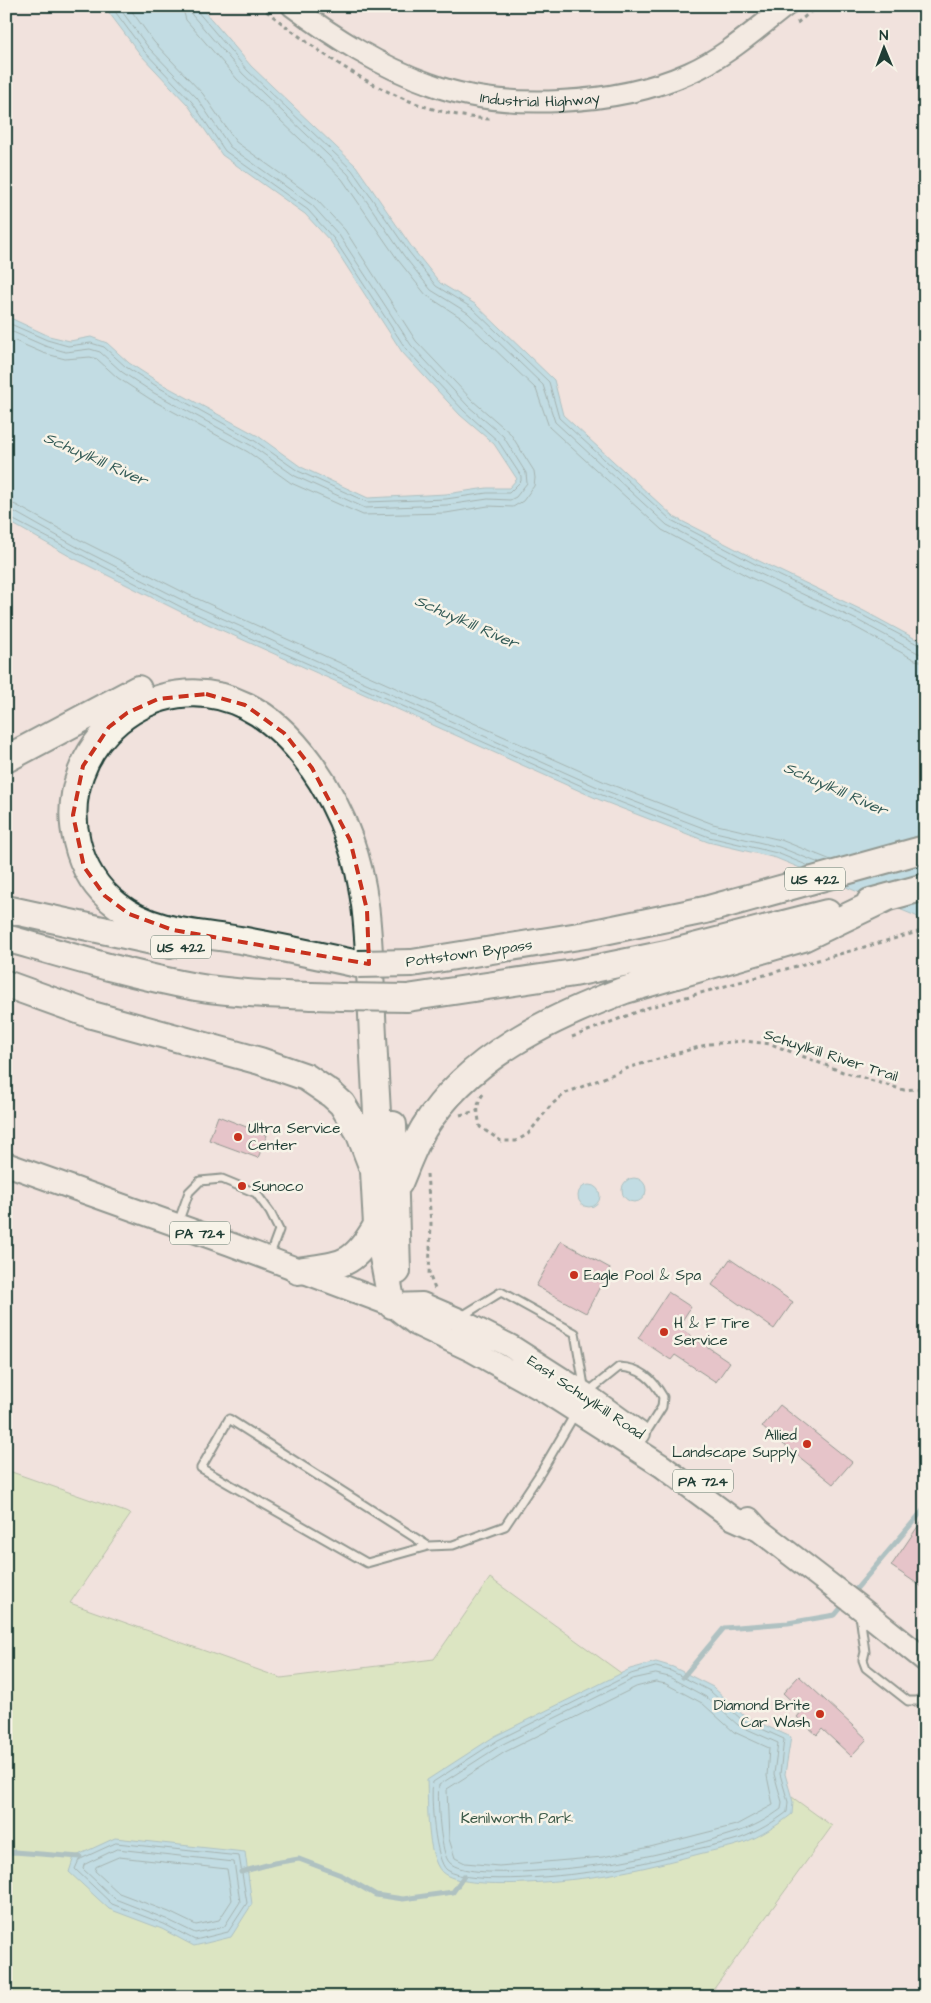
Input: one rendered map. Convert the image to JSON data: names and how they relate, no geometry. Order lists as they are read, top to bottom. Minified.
{"streets":{"highway":["US 422","Pottstown Bypass"],"main road":["PA 724","East Schuylkill Road"],"street":["Industrial Highway"],"path":["Schuylkill River Trail"]},"water":["Schuylkill River"],"parks":["Kenilworth Park"],"places":["Ultra Service Center","Sunoco","Eagle Pool & Spa","H & F Tire Service","Allied Landscape Supply","Diamond Brite Car Wash"],"north":"top"}
